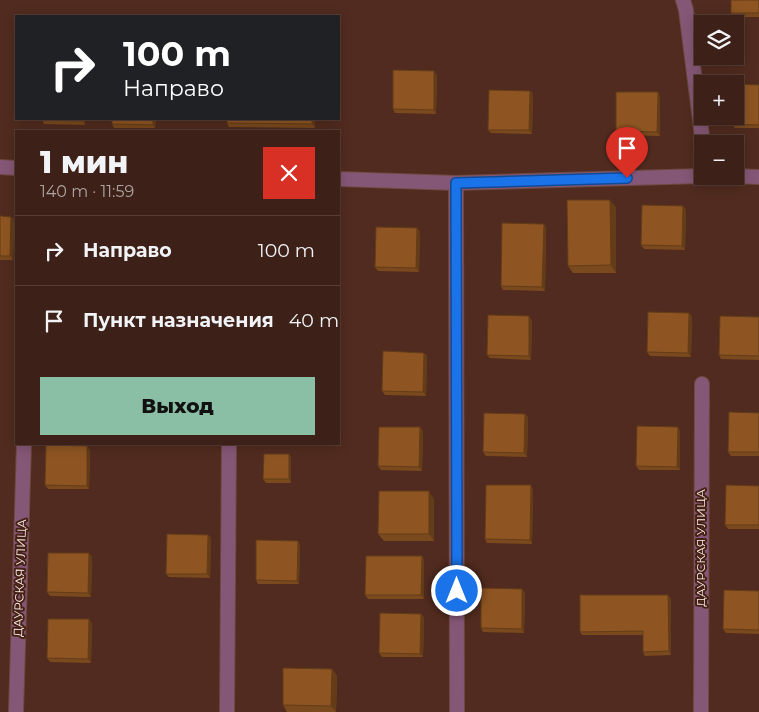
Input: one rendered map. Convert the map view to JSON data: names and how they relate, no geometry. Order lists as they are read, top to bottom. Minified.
{"streets":{"street":["ДАУРСКАЯ УЛИЦА"]},"page":{"map_buttons":["+","−"],"turn":["100 m","Направо"],"heading":["1 мин","140 m · 11:59"],"list":[{"name":"Направо","value":"100 m"},{"name":"Пункт назначения","value":"40 m"}],"buttons":"Выход"}}
